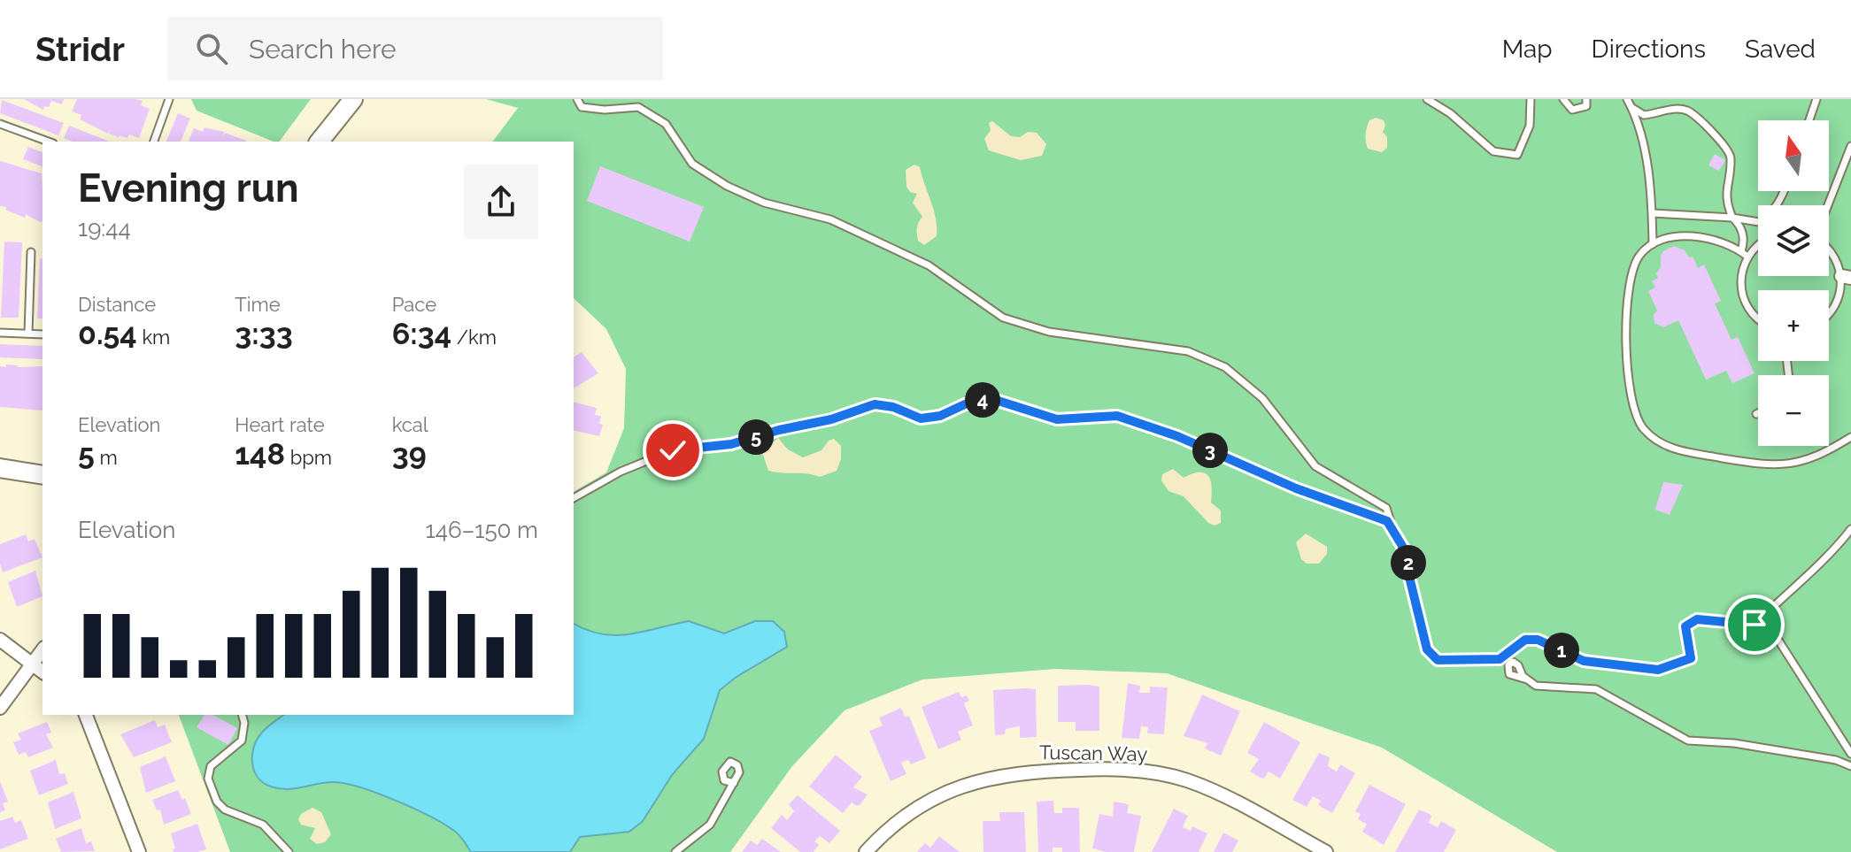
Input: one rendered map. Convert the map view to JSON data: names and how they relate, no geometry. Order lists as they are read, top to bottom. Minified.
{"streets":{"street":["Tuscan Way"]},"north":"top","page":{"header":"Stridr","search":"Search here","nav":["Map","Directions","Saved"],"map_buttons":["+","−"],"heading":["Evening run","19:44"],"stats":[["Distance","0.54 km"],["Time","3:33"],["Pace","6:34 /km"],["Elevation","5 m"],["Heart rate","148 bpm"],["kcal","39"]],"pins":["4","5","3","2","1"],"chart":["Elevation","146–150 m"]}}
